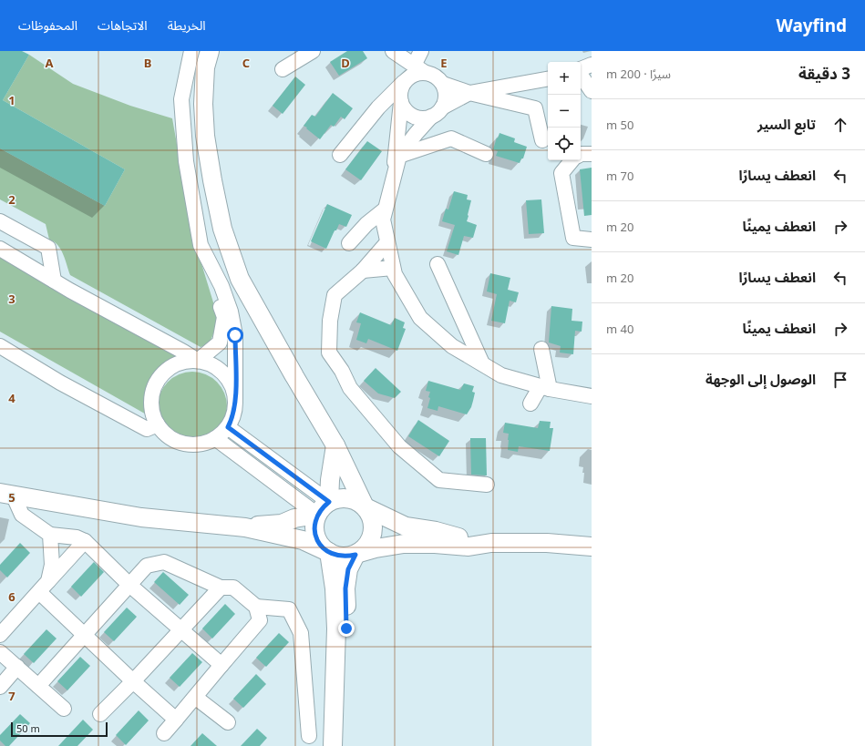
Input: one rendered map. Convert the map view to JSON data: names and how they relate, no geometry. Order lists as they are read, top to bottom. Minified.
{"scale_bar":"50 m","page":{"header":"Wayfind","nav":["الخريطة","الاتجاهات","المحفوظات"],"heading":["3 دقيقة","سيرًا · 200 m"],"map_buttons":["+","−"],"list":[["تابع السير","50 m"],["انعطف يسارًا","70 m"],["انعطف يمينًا","20 m"],["انعطف يسارًا","20 m"],["انعطف يمينًا","40 m"],"الوصول إلى الوجهة"],"scale":"50 m"},"grid":{"columns":["A","B","C","D","E"],"rows":["1","2","3","4","5","6","7"]}}
